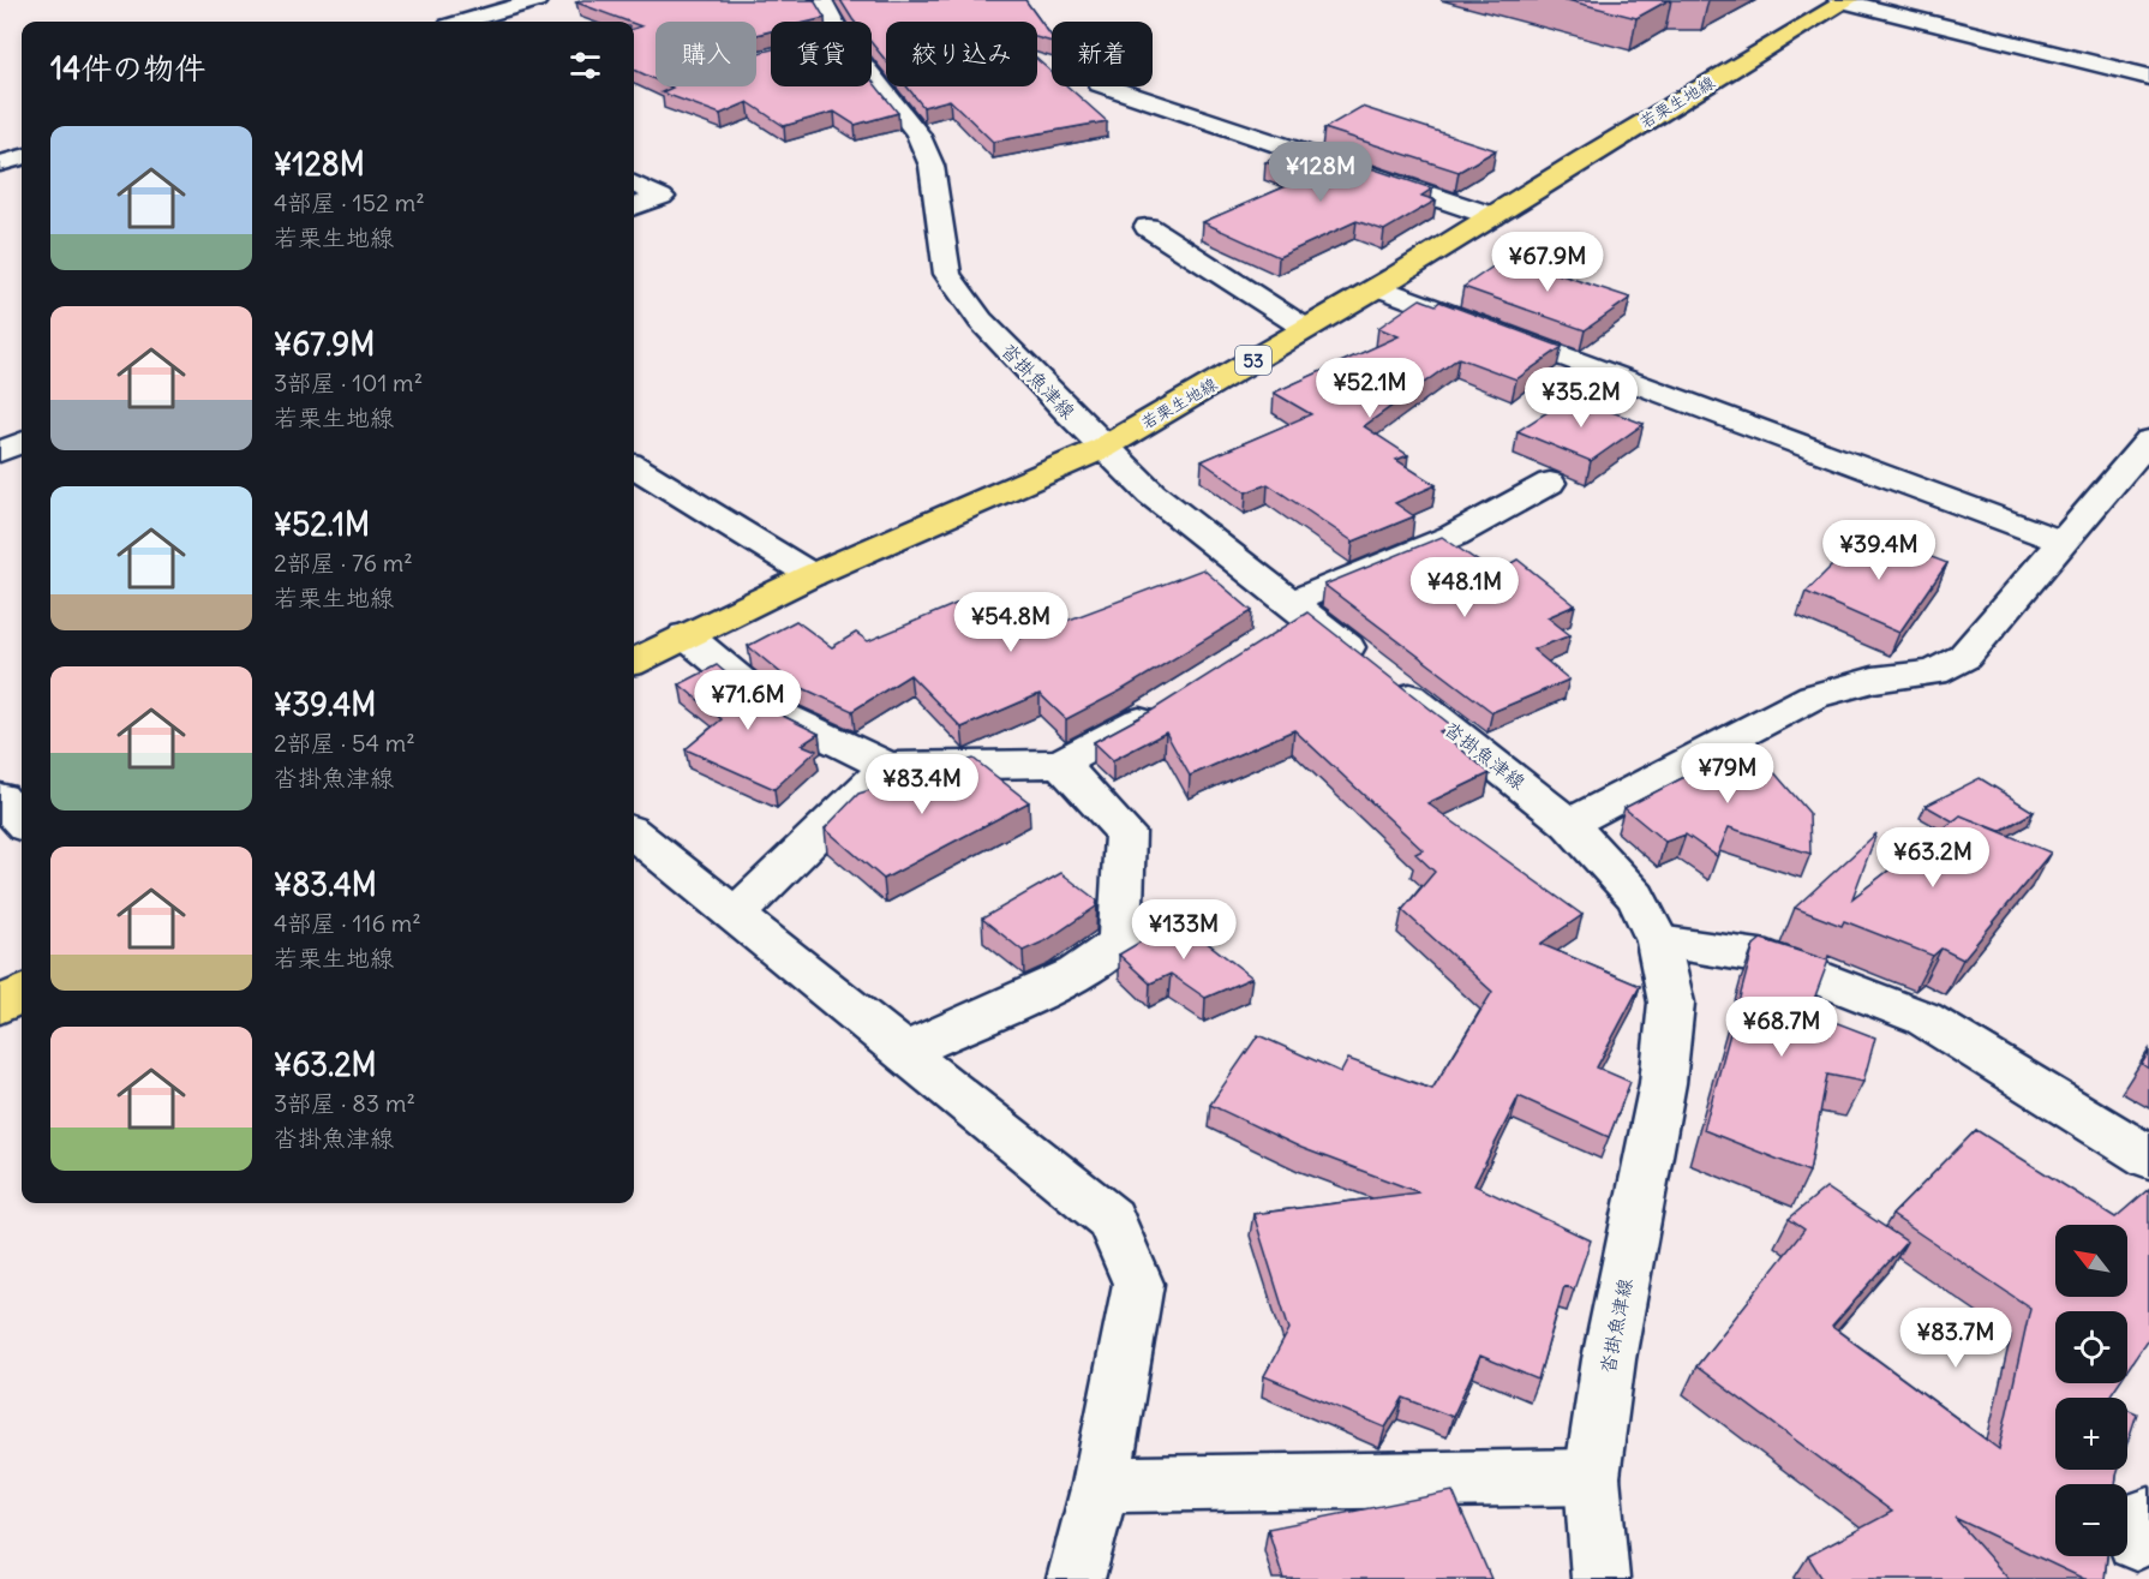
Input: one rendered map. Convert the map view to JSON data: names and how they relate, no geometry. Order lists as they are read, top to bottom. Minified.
{"streets":{"main road":["若栗生地線","53"],"street":["沓掛魚津線"]},"crossings":[["若栗生地線","沓掛魚津線"]],"north":"top left","page":{"chip":["購入","賃貸","絞り込み","新着"],"heading":"14件の物件","list":[{"name":"¥128M","note":"4部屋 · 152 m² · 若栗生地線"},{"name":"¥67.9M","note":"3部屋 · 101 m² · 若栗生地線"},{"name":"¥52.1M","note":"2部屋 · 76 m² · 若栗生地線"},{"name":"¥39.4M","note":"2部屋 · 54 m² · 沓掛魚津線"},{"name":"¥83.4M","note":"4部屋 · 116 m² · 若栗生地線"},{"name":"¥63.2M","note":"3部屋 · 83 m² · 沓掛魚津線"}],"price":["¥128M","¥67.9M","¥52.1M","¥35.2M","¥39.4M","¥48.1M","¥54.8M","¥71.6M","¥79M","¥83.4M","¥63.2M","¥133M","¥68.7M","¥83.7M"],"map_buttons":["+","−"]}}
